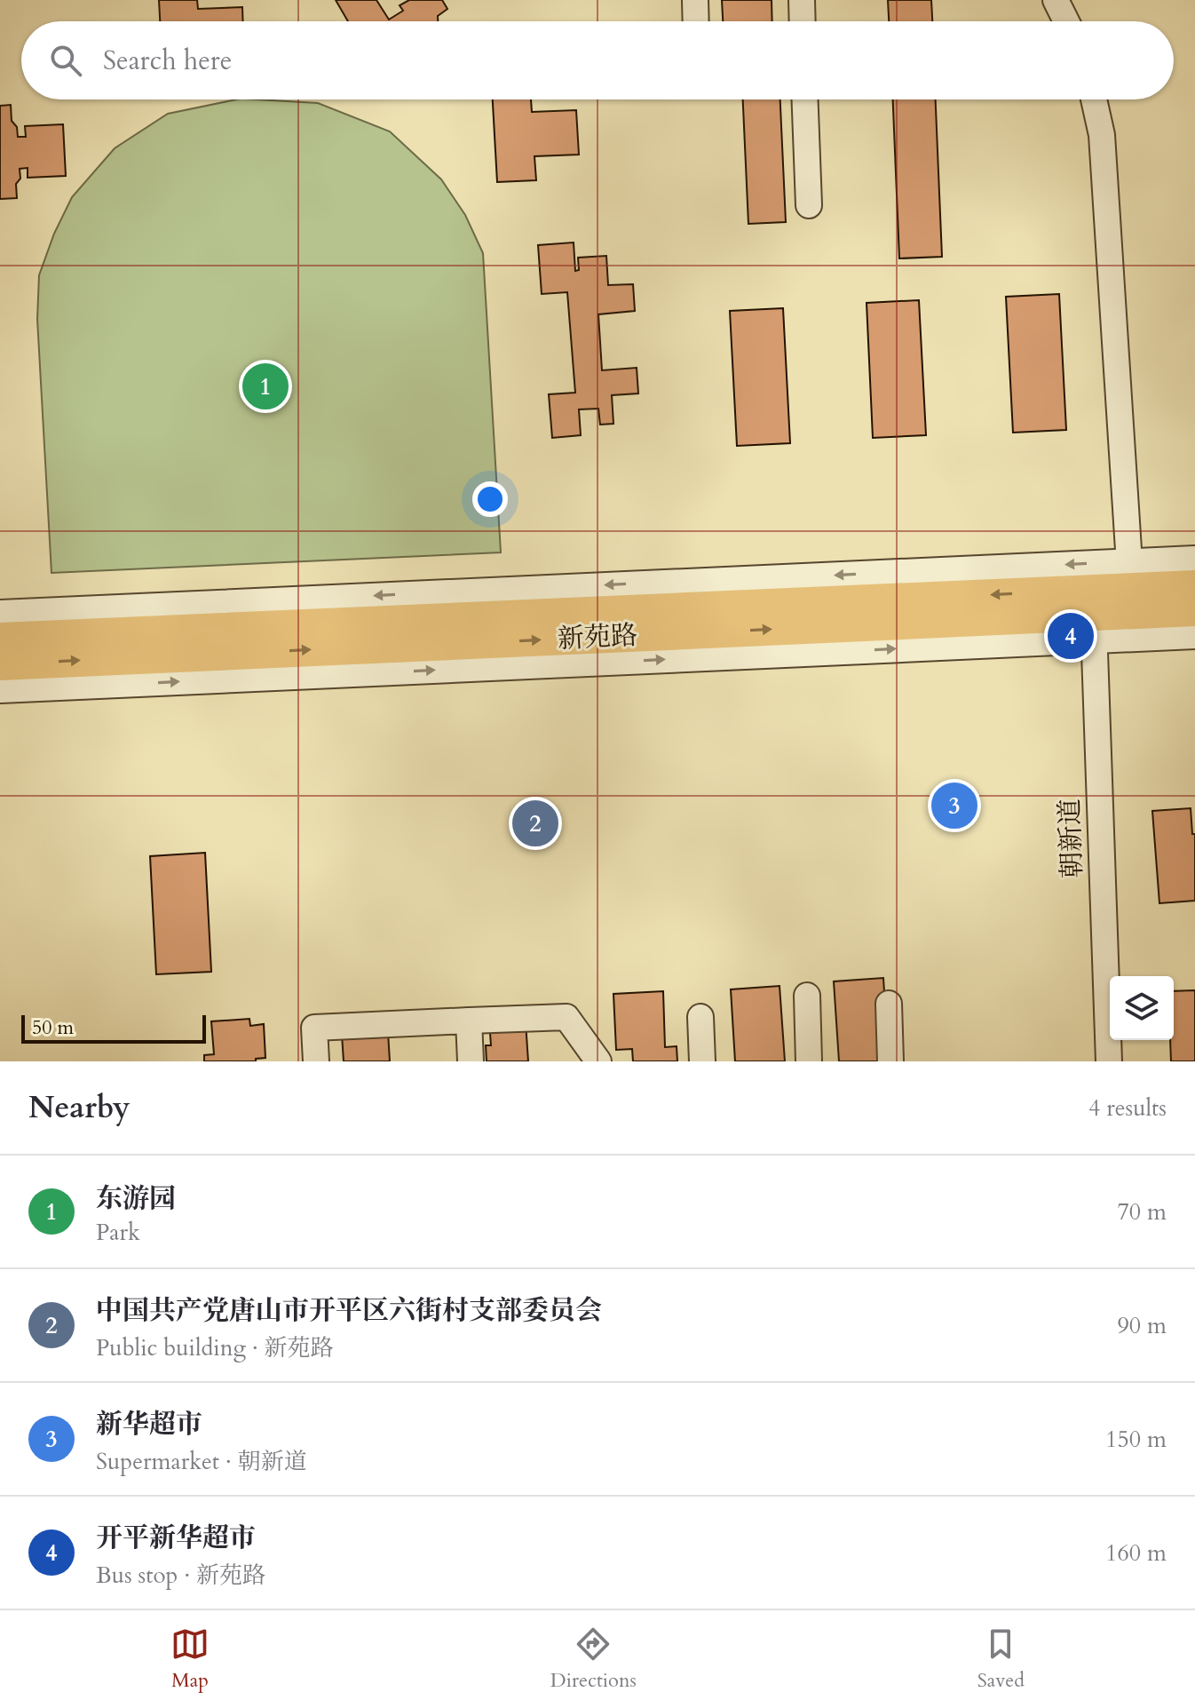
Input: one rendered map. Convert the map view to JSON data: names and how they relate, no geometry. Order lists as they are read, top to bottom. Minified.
{"streets":{"main road":["新苑路"],"street":["朝新道"]},"crossings":[["新苑路","朝新道"]],"scale_bar":"50 m","page":{"search":"Search here","pins":["1","4","3","2"],"scale":"50 m","heading":["Nearby","4 results"],"list":[{"mark":"1","name":"东游园","note":"Park","value":"70 m"},{"mark":"2","name":"中国共产党唐山市开平区六街村支部委员会","note":"Public building · 新苑路","value":"90 m"},{"mark":"3","name":"新华超市","note":"Supermarket · 朝新道","value":"150 m"},{"mark":"4","name":"开平新华超市","note":"Bus stop · 新苑路","value":"160 m"}],"nav":["Map","Directions","Saved"]}}
